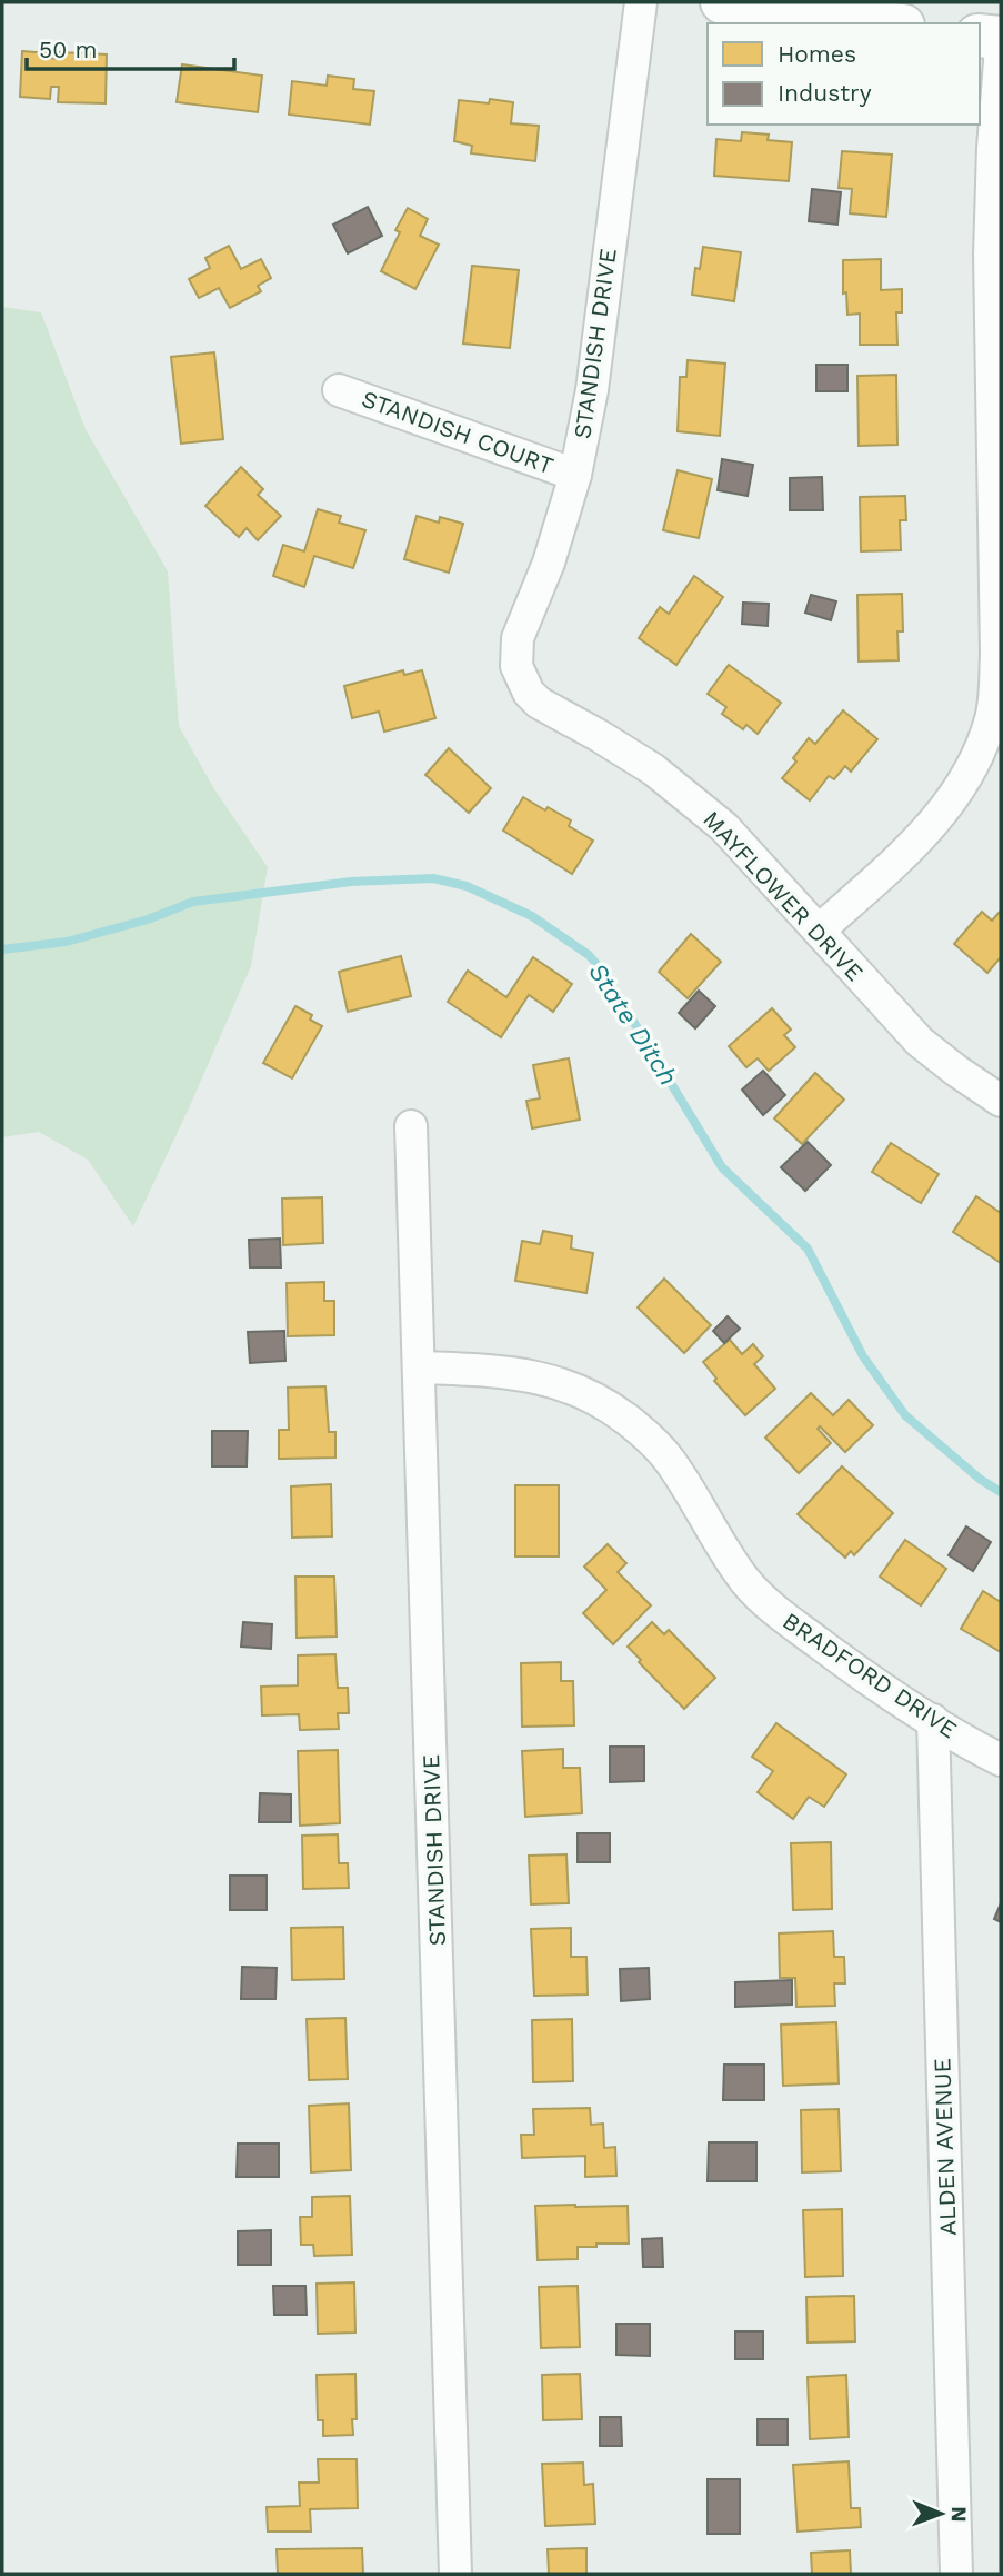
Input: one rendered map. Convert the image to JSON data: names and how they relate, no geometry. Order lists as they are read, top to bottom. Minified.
{"streets":{"street":["STANDISH DRIVE","STANDISH COURT","MAYFLOWER DRIVE","BRADFORD DRIVE","ALDEN AVENUE"]},"crossings":[["STANDISH DRIVE","STANDISH COURT"],["STANDISH DRIVE","MAYFLOWER DRIVE"],["STANDISH DRIVE","BRADFORD DRIVE"],["BRADFORD DRIVE","ALDEN AVENUE"]],"water":["State Ditch"],"legend":["Homes","Industry"],"scale_bar":"50 m","north":"right"}
